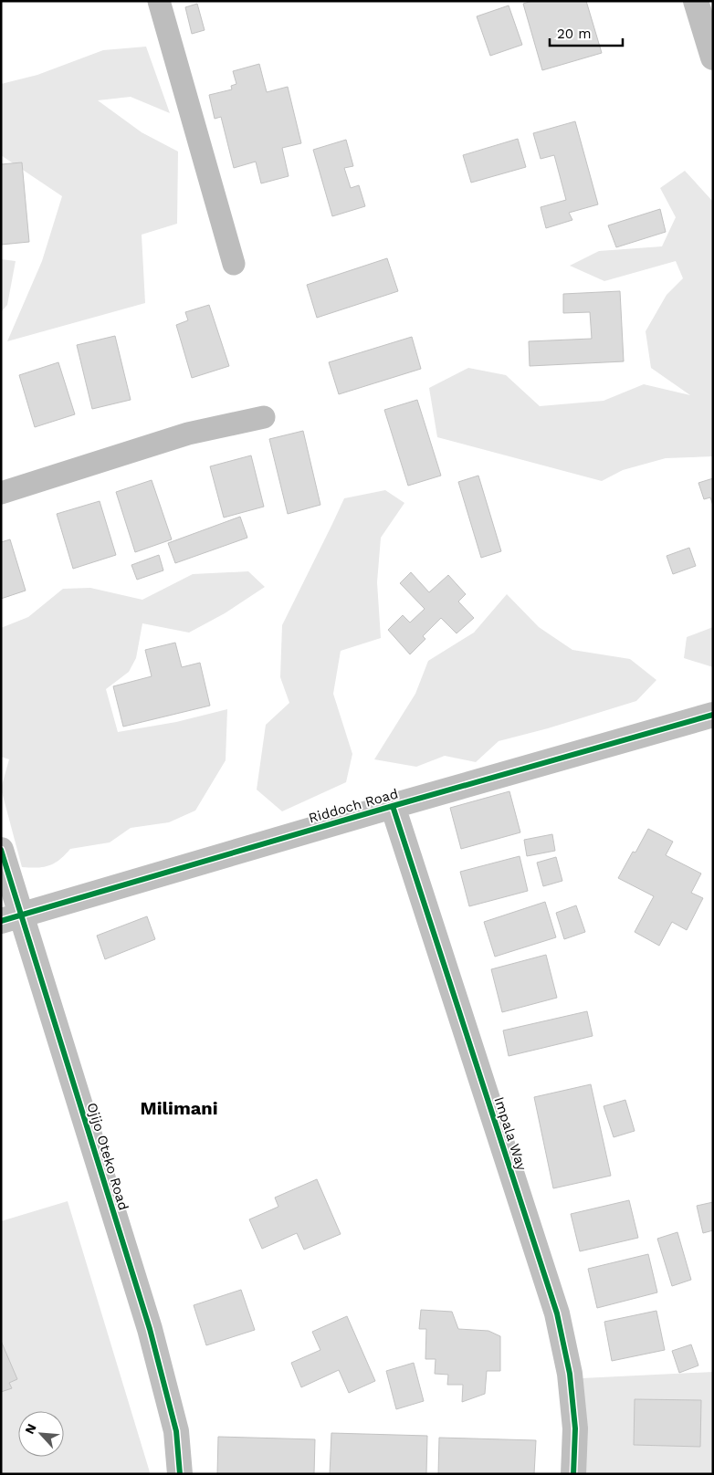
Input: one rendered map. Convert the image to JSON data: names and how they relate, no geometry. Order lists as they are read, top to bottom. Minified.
{"streets":{"street":["Riddoch Road","Impala Way","Ojijo Oteko Road"]},"crossings":[["Riddoch Road","Impala Way"],["Riddoch Road","Ojijo Oteko Road"]],"districts":["Milimani"],"scale_bar":"20 m","north":"top left"}
